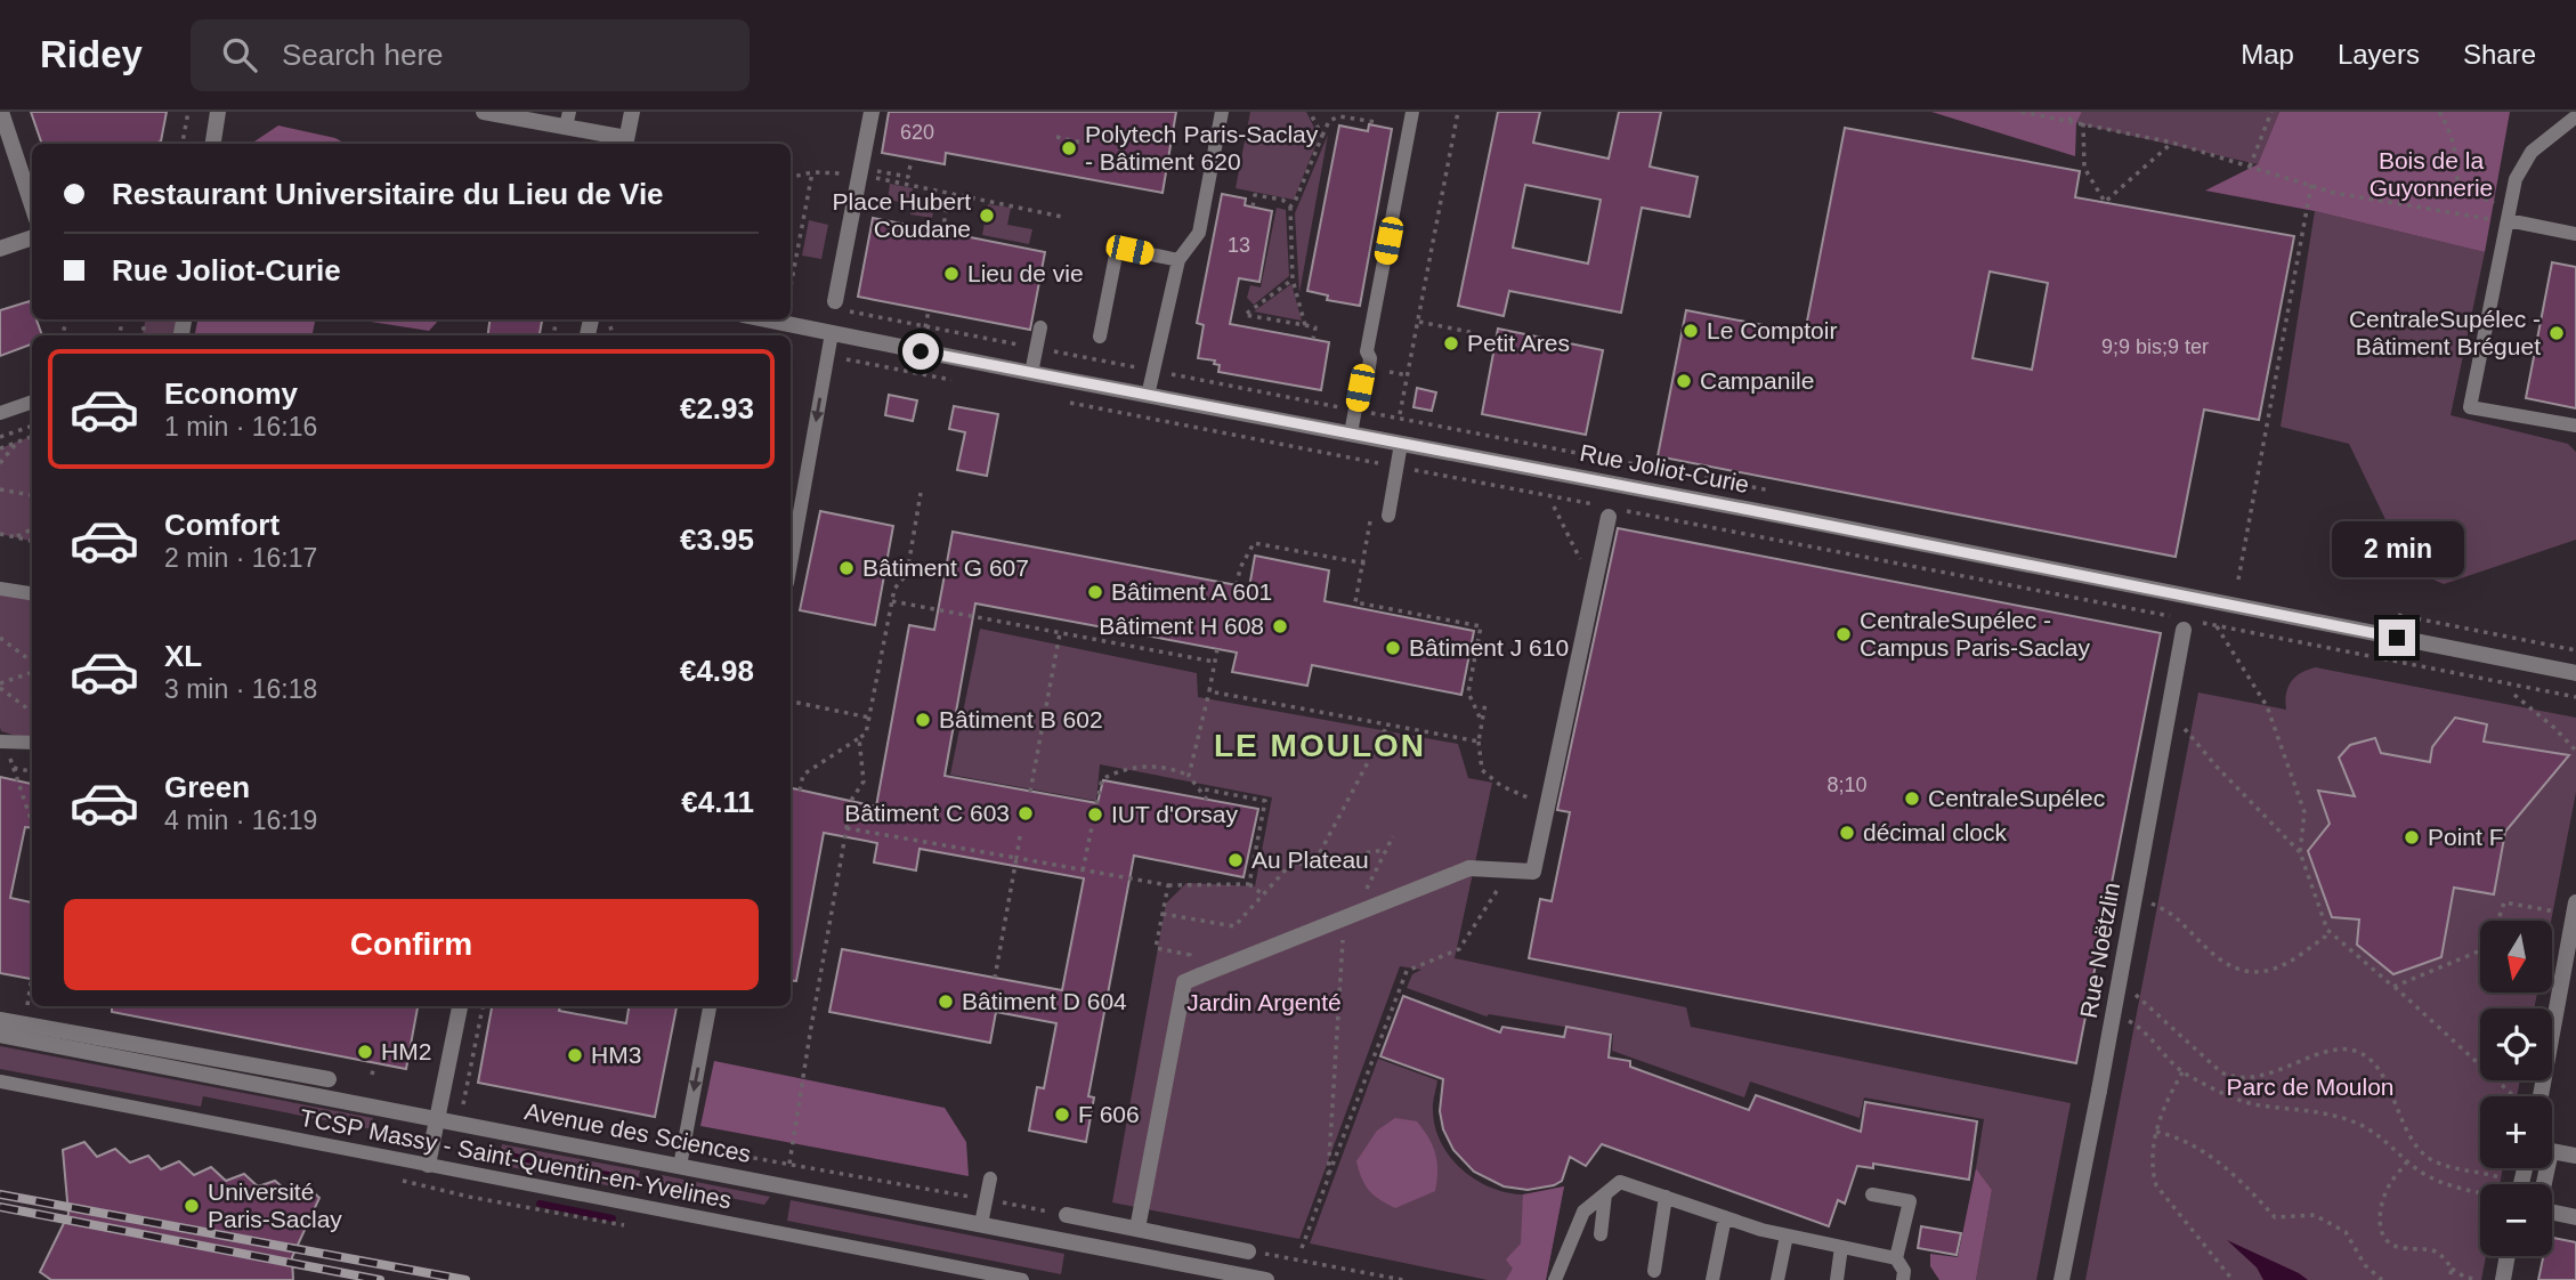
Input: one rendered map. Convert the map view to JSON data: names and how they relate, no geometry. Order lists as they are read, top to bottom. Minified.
{"streets":{"street":["Rue Joliot-Curie","Rue Noëtzlin","Avenue des Sciences"],"lane":["TCSP Massy - Saint-Quentin-en-Yvelines"]},"districts":["LE MOULON"],"parks":["Bois de la Guyonnerie","Jardin Argenté","Parc de Moulon"],"places":["Polytech Paris-Saclay - Bâtiment 620","Place Hubert Coudane","Lieu de vie","Le Comptoir","CentraleSupélec - Bâtiment Bréguet","Petit Ares","Campanile","Bâtiment G 607","Bâtiment A 601","Bâtiment H 608","CentraleSupélec - Campus Paris-Saclay","Bâtiment J 610","Bâtiment B 602","CentraleSupélec","Bâtiment C 603","IUT d'Orsay","décimal clock","Point F","Au Plateau","Bâtiment D 604","HM2","HM3","F 606","Université Paris-Saclay"],"house_numbers":["620","13","9;9 bis;9 ter","8;10"],"north":"bottom","page":{"header":"Ridey","search":"Search here","nav":["Map","Layers","Share"],"banner":["Restaurant Universitaire du Lieu de Vie","Rue Joliot-Curie"],"list":[{"name":"Economy","note":"1 min · 16:16","value":"€2.93"},{"name":"Comfort","note":"2 min · 16:17","value":"€3.95"},{"name":"XL","note":"3 min · 16:18","value":"€4.98"},{"name":"Green","note":"4 min · 16:19","value":"€4.11"}],"bubble":"2 min","buttons":"Confirm","map_buttons":["+","−"]}}
